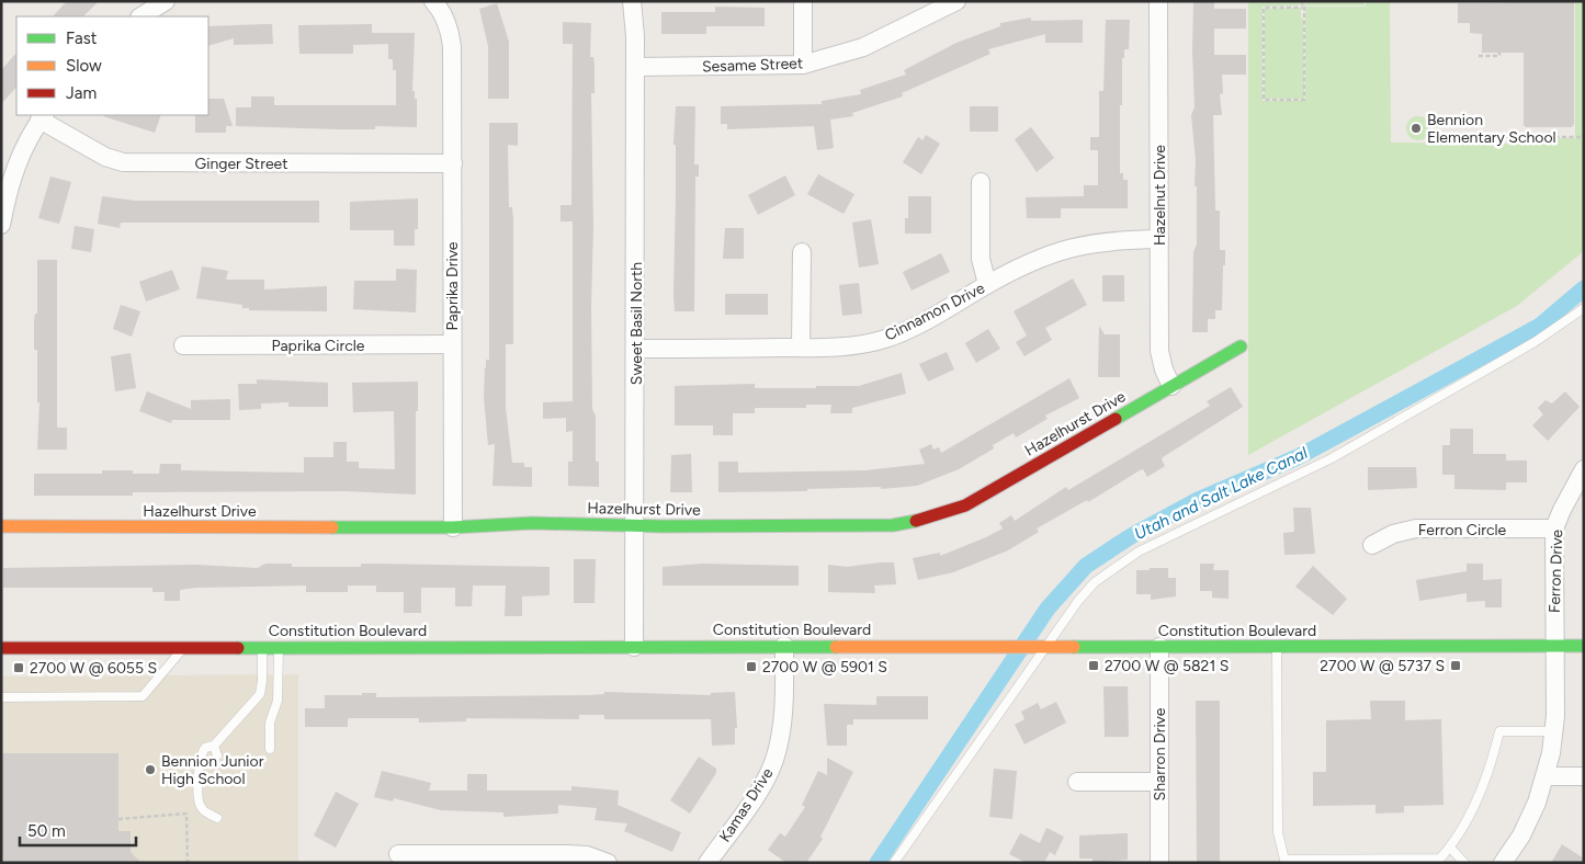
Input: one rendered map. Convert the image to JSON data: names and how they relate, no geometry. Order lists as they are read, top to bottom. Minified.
{"streets":{"main road":["Hazelhurst Drive","Constitution Boulevard"],"street":["Sesame Street","Ginger Street","Hazelnut Drive","Paprika Drive","Cinnamon Drive","Sweet Basil North","Paprika Circle","Ferron Circle","Ferron Drive","Sharron Drive","Kamas Drive"]},"crossings":[["Sesame Street","Sweet Basil North"],["Ginger Street","Paprika Drive"],["Hazelnut Drive","Cinnamon Drive"],["Hazelnut Drive","Hazelhurst Drive"],["Paprika Drive","Paprika Circle"],["Paprika Drive","Hazelhurst Drive"],["Cinnamon Drive","Sweet Basil North"],["Sweet Basil North","Hazelhurst Drive"],["Sweet Basil North","Constitution Boulevard"],["Ferron Circle","Ferron Drive"],["Ferron Drive","Constitution Boulevard"],["Constitution Boulevard","Sharron Drive"],["Constitution Boulevard","Kamas Drive"]],"water":["Utah and Salt Lake Canal"],"places":{"other":["Bennion Elementary School","Bennion Junior High School"],"transit":["2700 W @ 5821 S","2700 W @ 5737 S","2700 W @ 5901 S","2700 W @ 6055 S"]},"legend":["Fast","Slow","Jam"],"scale_bar":"50 m"}
